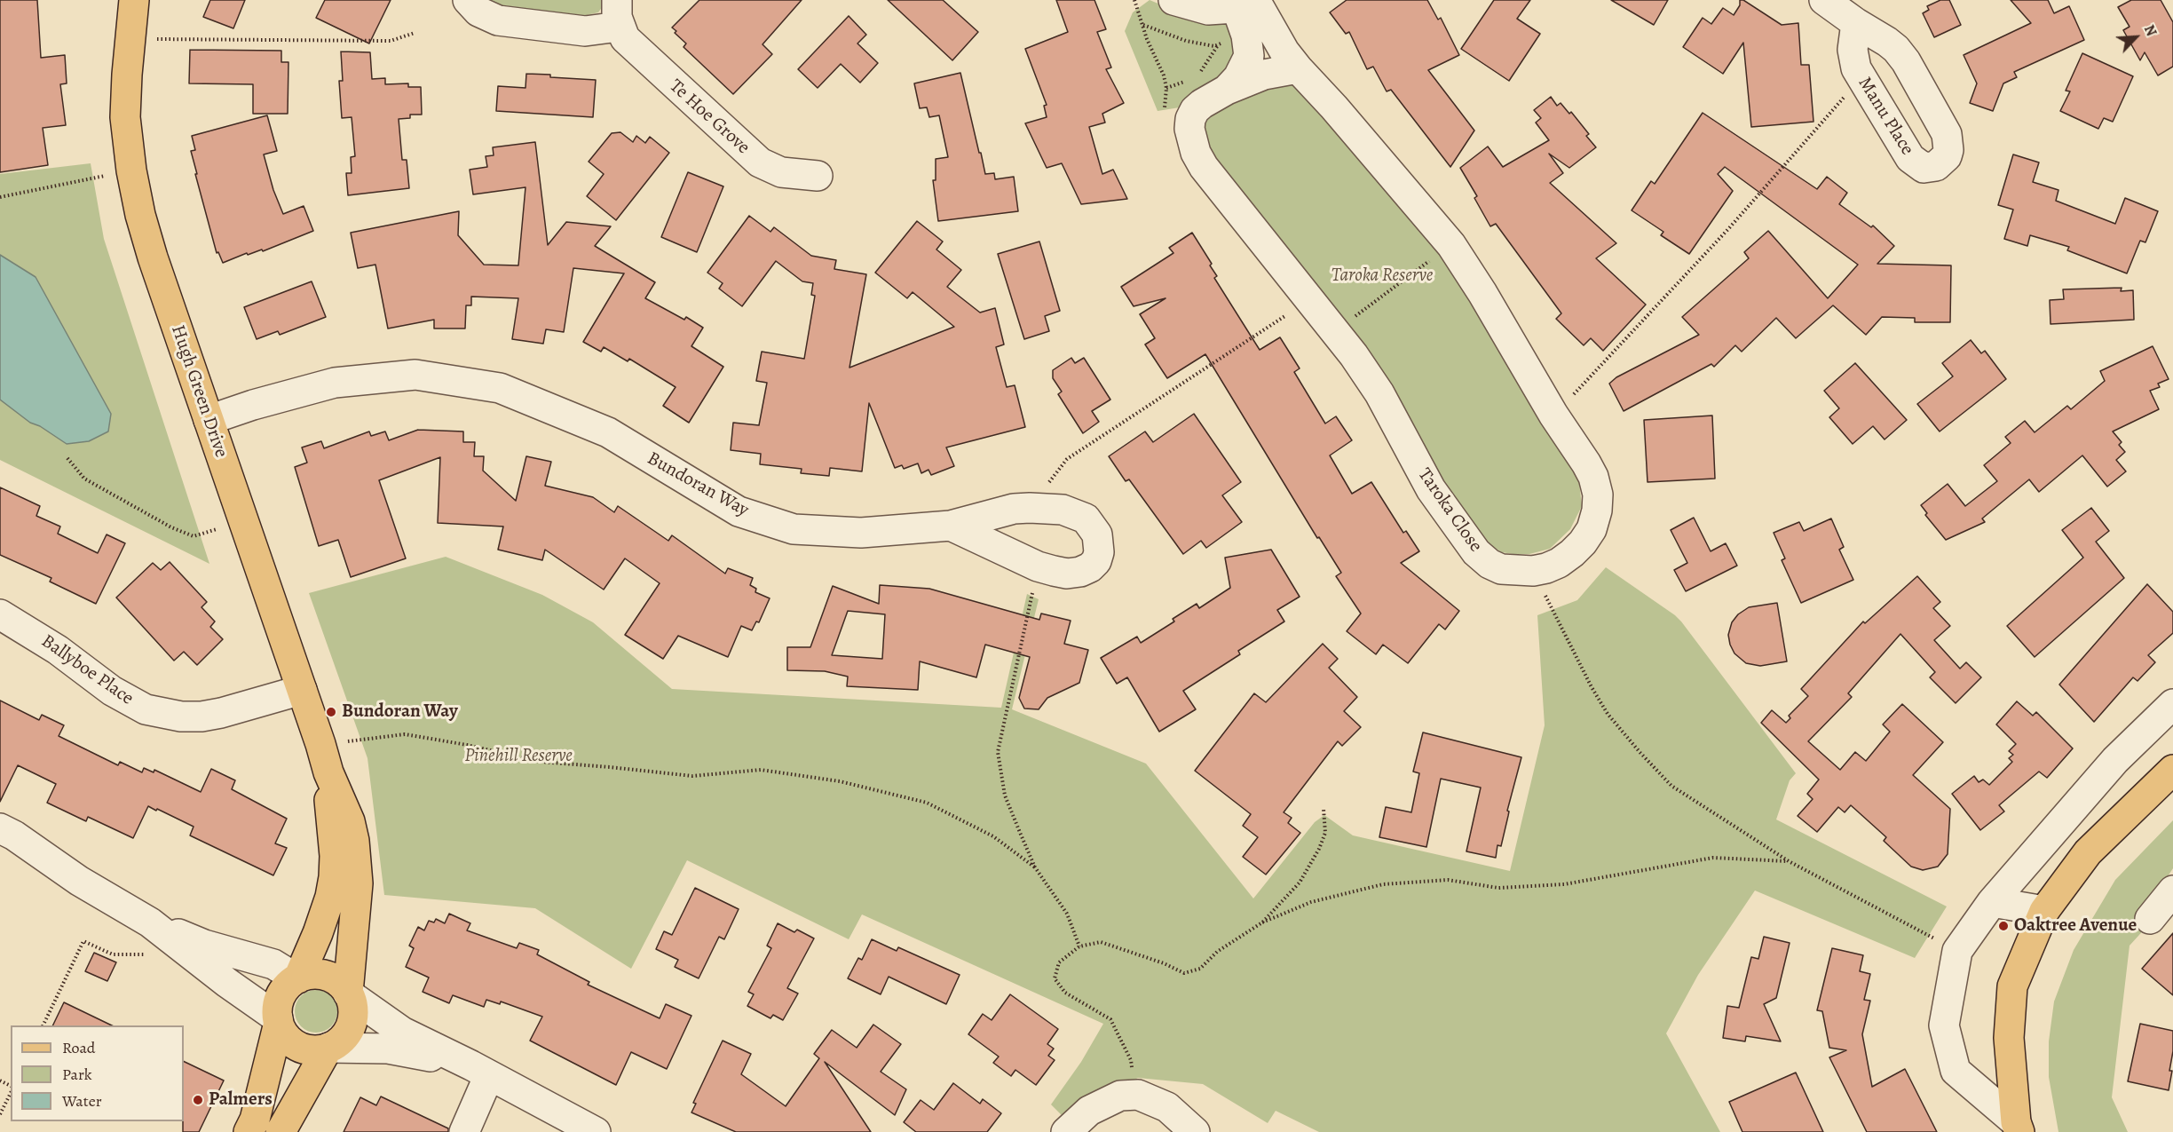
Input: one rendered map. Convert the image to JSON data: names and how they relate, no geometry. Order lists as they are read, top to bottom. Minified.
{"streets":{"main road":["Hugh Green Drive"],"street":["Manu Place","Te Hoe Grove","Bundoran Way","Taroka Close","Ballyboe Place"]},"crossings":[["Hugh Green Drive","Bundoran Way"],["Hugh Green Drive","Ballyboe Place"]],"parks":["Taroka Reserve","Pinehill Reserve"],"places":["Bundoran Way","Oaktree Avenue","Palmers"],"legend":["Road","Park","Water"],"north":"top right"}
